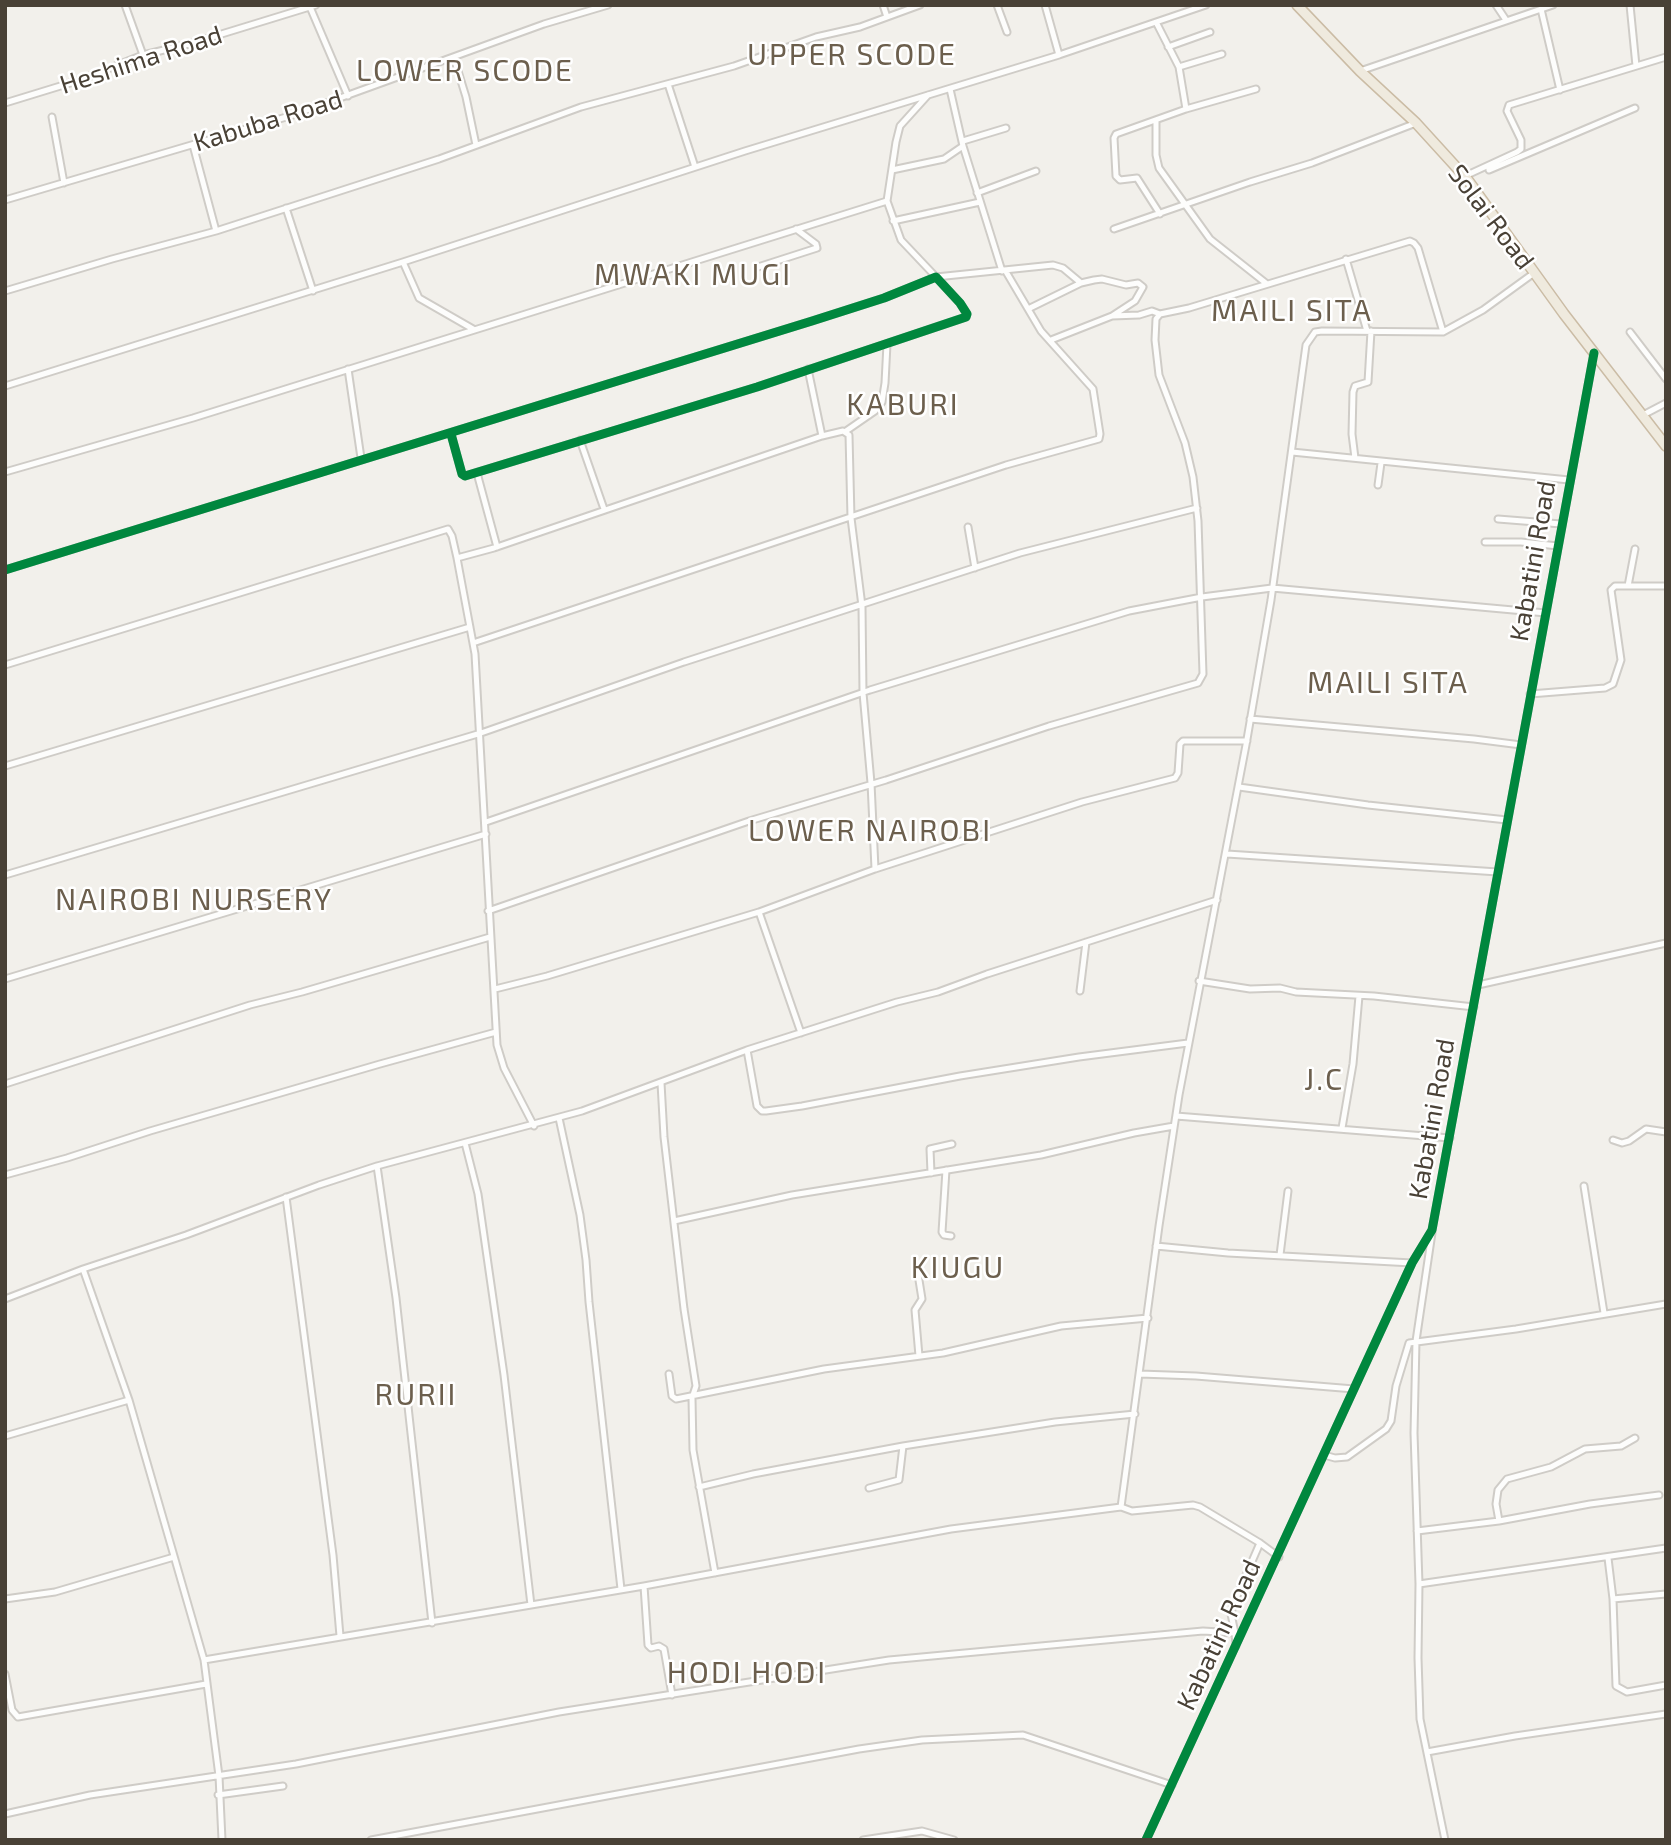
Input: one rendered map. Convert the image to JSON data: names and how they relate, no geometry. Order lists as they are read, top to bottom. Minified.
{"streets":{"highway":["Solai Road"],"street":["Heshima Road","Kabuba Road","Kabatini Road"]},"crossings":[["Solai Road","Kabatini Road"]],"districts":["UPPER SCODE","LOWER SCODE","MWAKI MUGI","MAILI SITA","KABURI","MAILI SITA","LOWER NAIROBI","NAIROBI NURSERY","J.C","KIUGU","RURII","HODI HODI"]}
